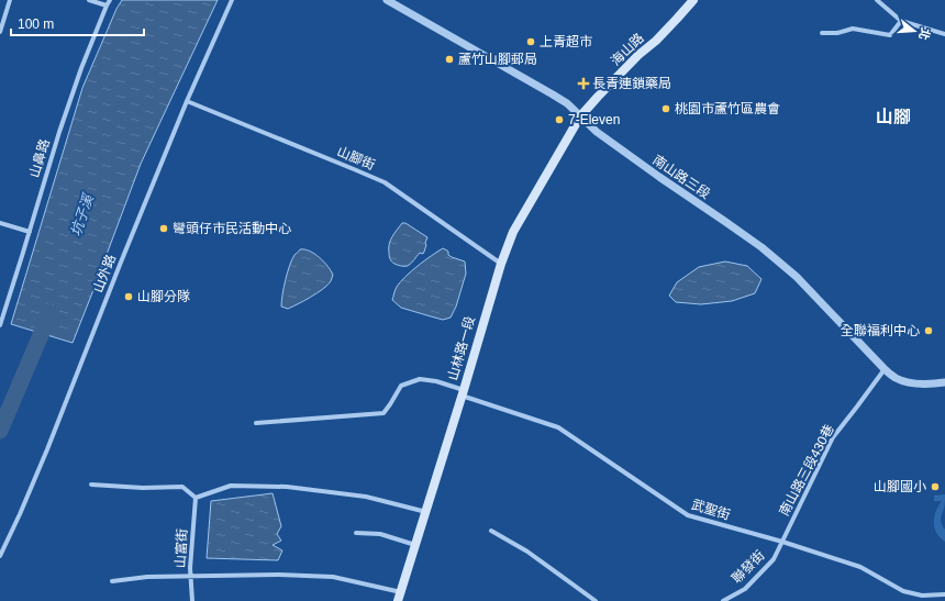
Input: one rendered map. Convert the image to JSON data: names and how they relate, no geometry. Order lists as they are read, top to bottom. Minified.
{"streets":{"main road":["海山路","山林路一段"],"street":["山鼻路","山腳街","南山路三段","山外路","南山路三段430巷","武聖街","山富街","聯發街"]},"crossings":[["海山路","南山路三段"],["海山路","山林路一段"],["山腳街","山外路"],["山腳街","山林路一段"],["南山路三段","山林路一段"],["南山路三段","南山路三段430巷"],["山林路一段","武聖街"],["南山路三段430巷","武聖街"],["南山路三段430巷","聯發街"],["武聖街","聯發街"]],"districts":["山腳"],"water":["坑子溪"],"places":{"other":["上青超市","蘆竹山腳郵局","桃園市蘆竹區農會","7-Eleven","彎頭仔市民活動中心","山腳分隊","全聯福利中心","山腳國小"],"health":["長青連鎖藥局"]},"scale_bar":"100 m","north":"right"}
